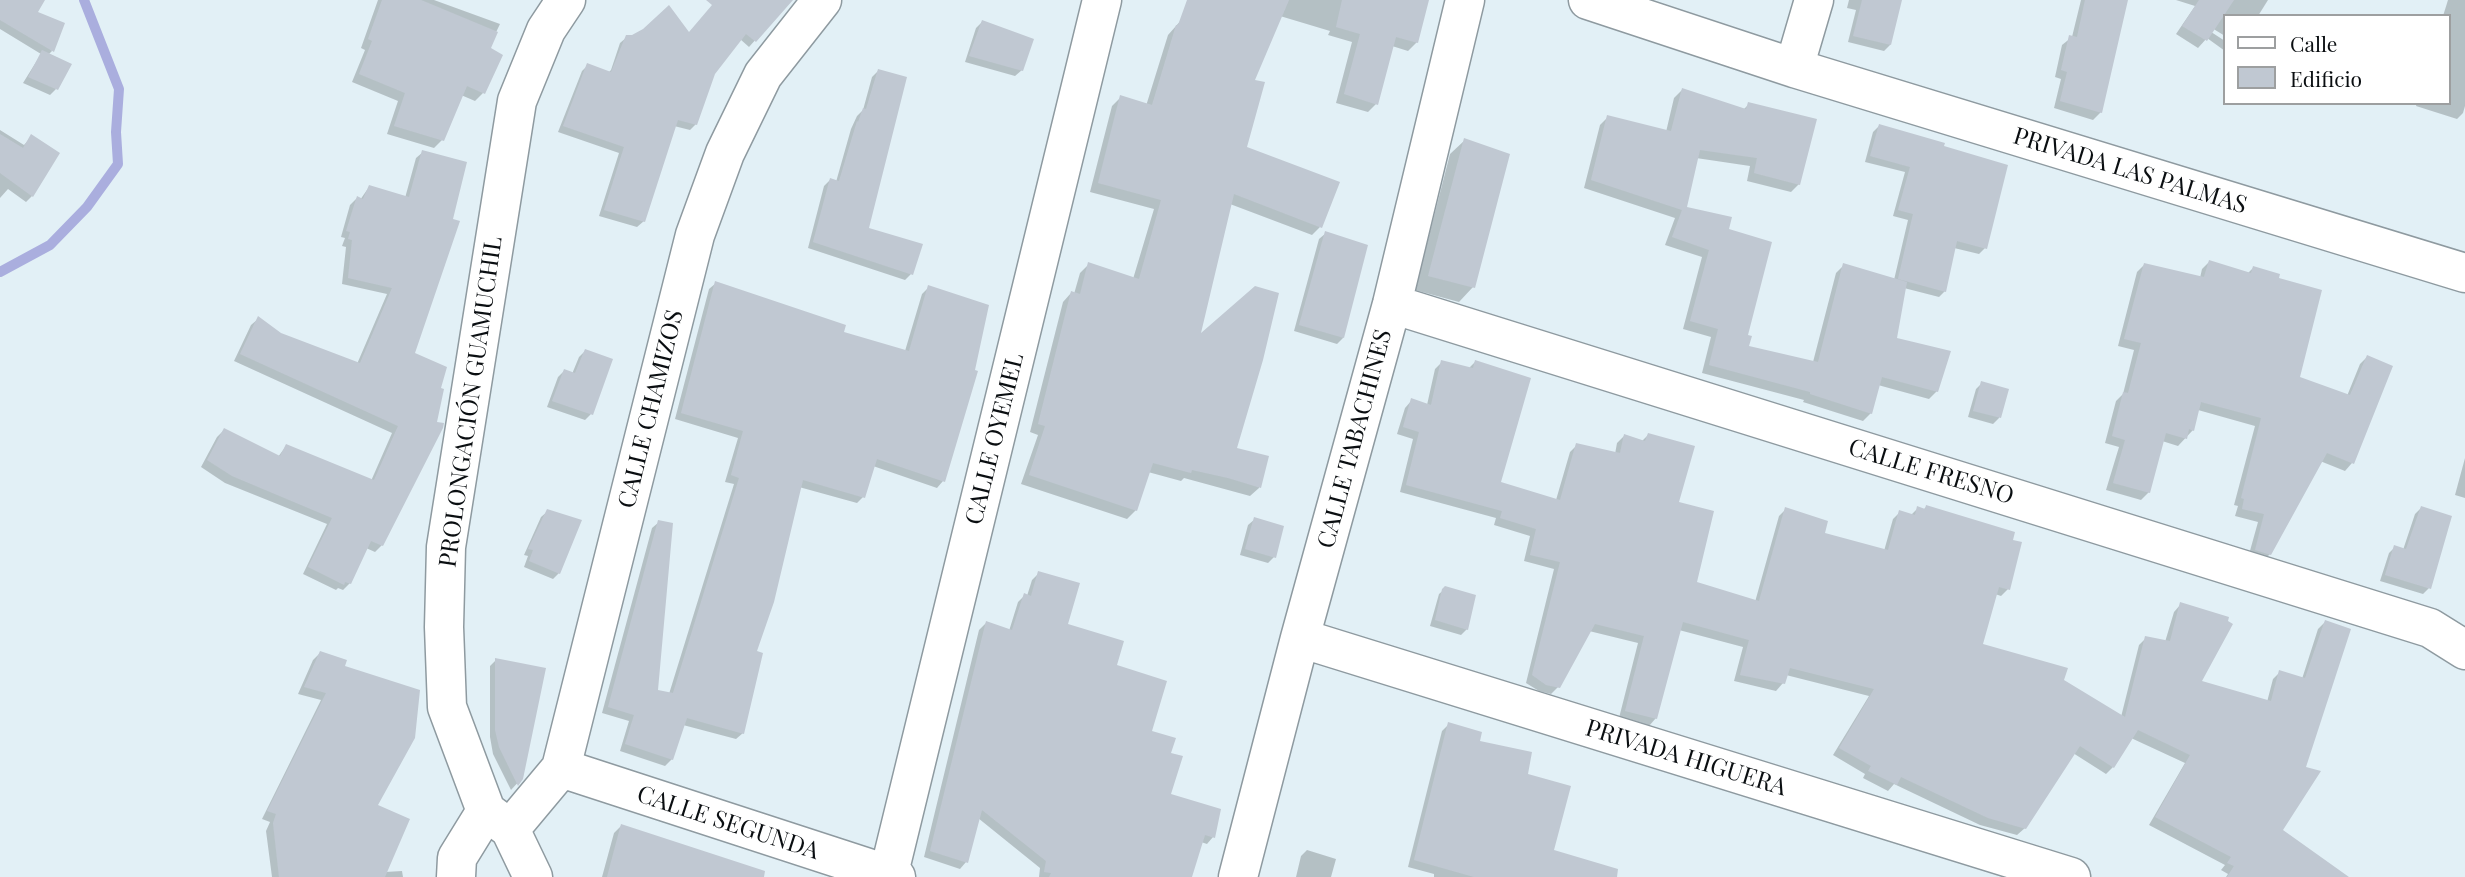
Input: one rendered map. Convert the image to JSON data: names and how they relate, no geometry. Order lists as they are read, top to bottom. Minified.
{"streets":{"street":["PRIVADA LAS PALMAS","PROLONGACIÓN GUAMUCHIL","CALLE CHAMIZOS","CALLE OYEMEL","CALLE TABACHINES","CALLE FRESNO","PRIVADA HIGUERA","CALLE SEGUNDA"]},"crossings":[["PROLONGACIÓN GUAMUCHIL","CALLE CHAMIZOS"],["CALLE CHAMIZOS","CALLE SEGUNDA"],["CALLE OYEMEL","CALLE SEGUNDA"],["CALLE TABACHINES","CALLE FRESNO"],["CALLE TABACHINES","PRIVADA HIGUERA"]],"legend":["Calle","Edificio"]}
